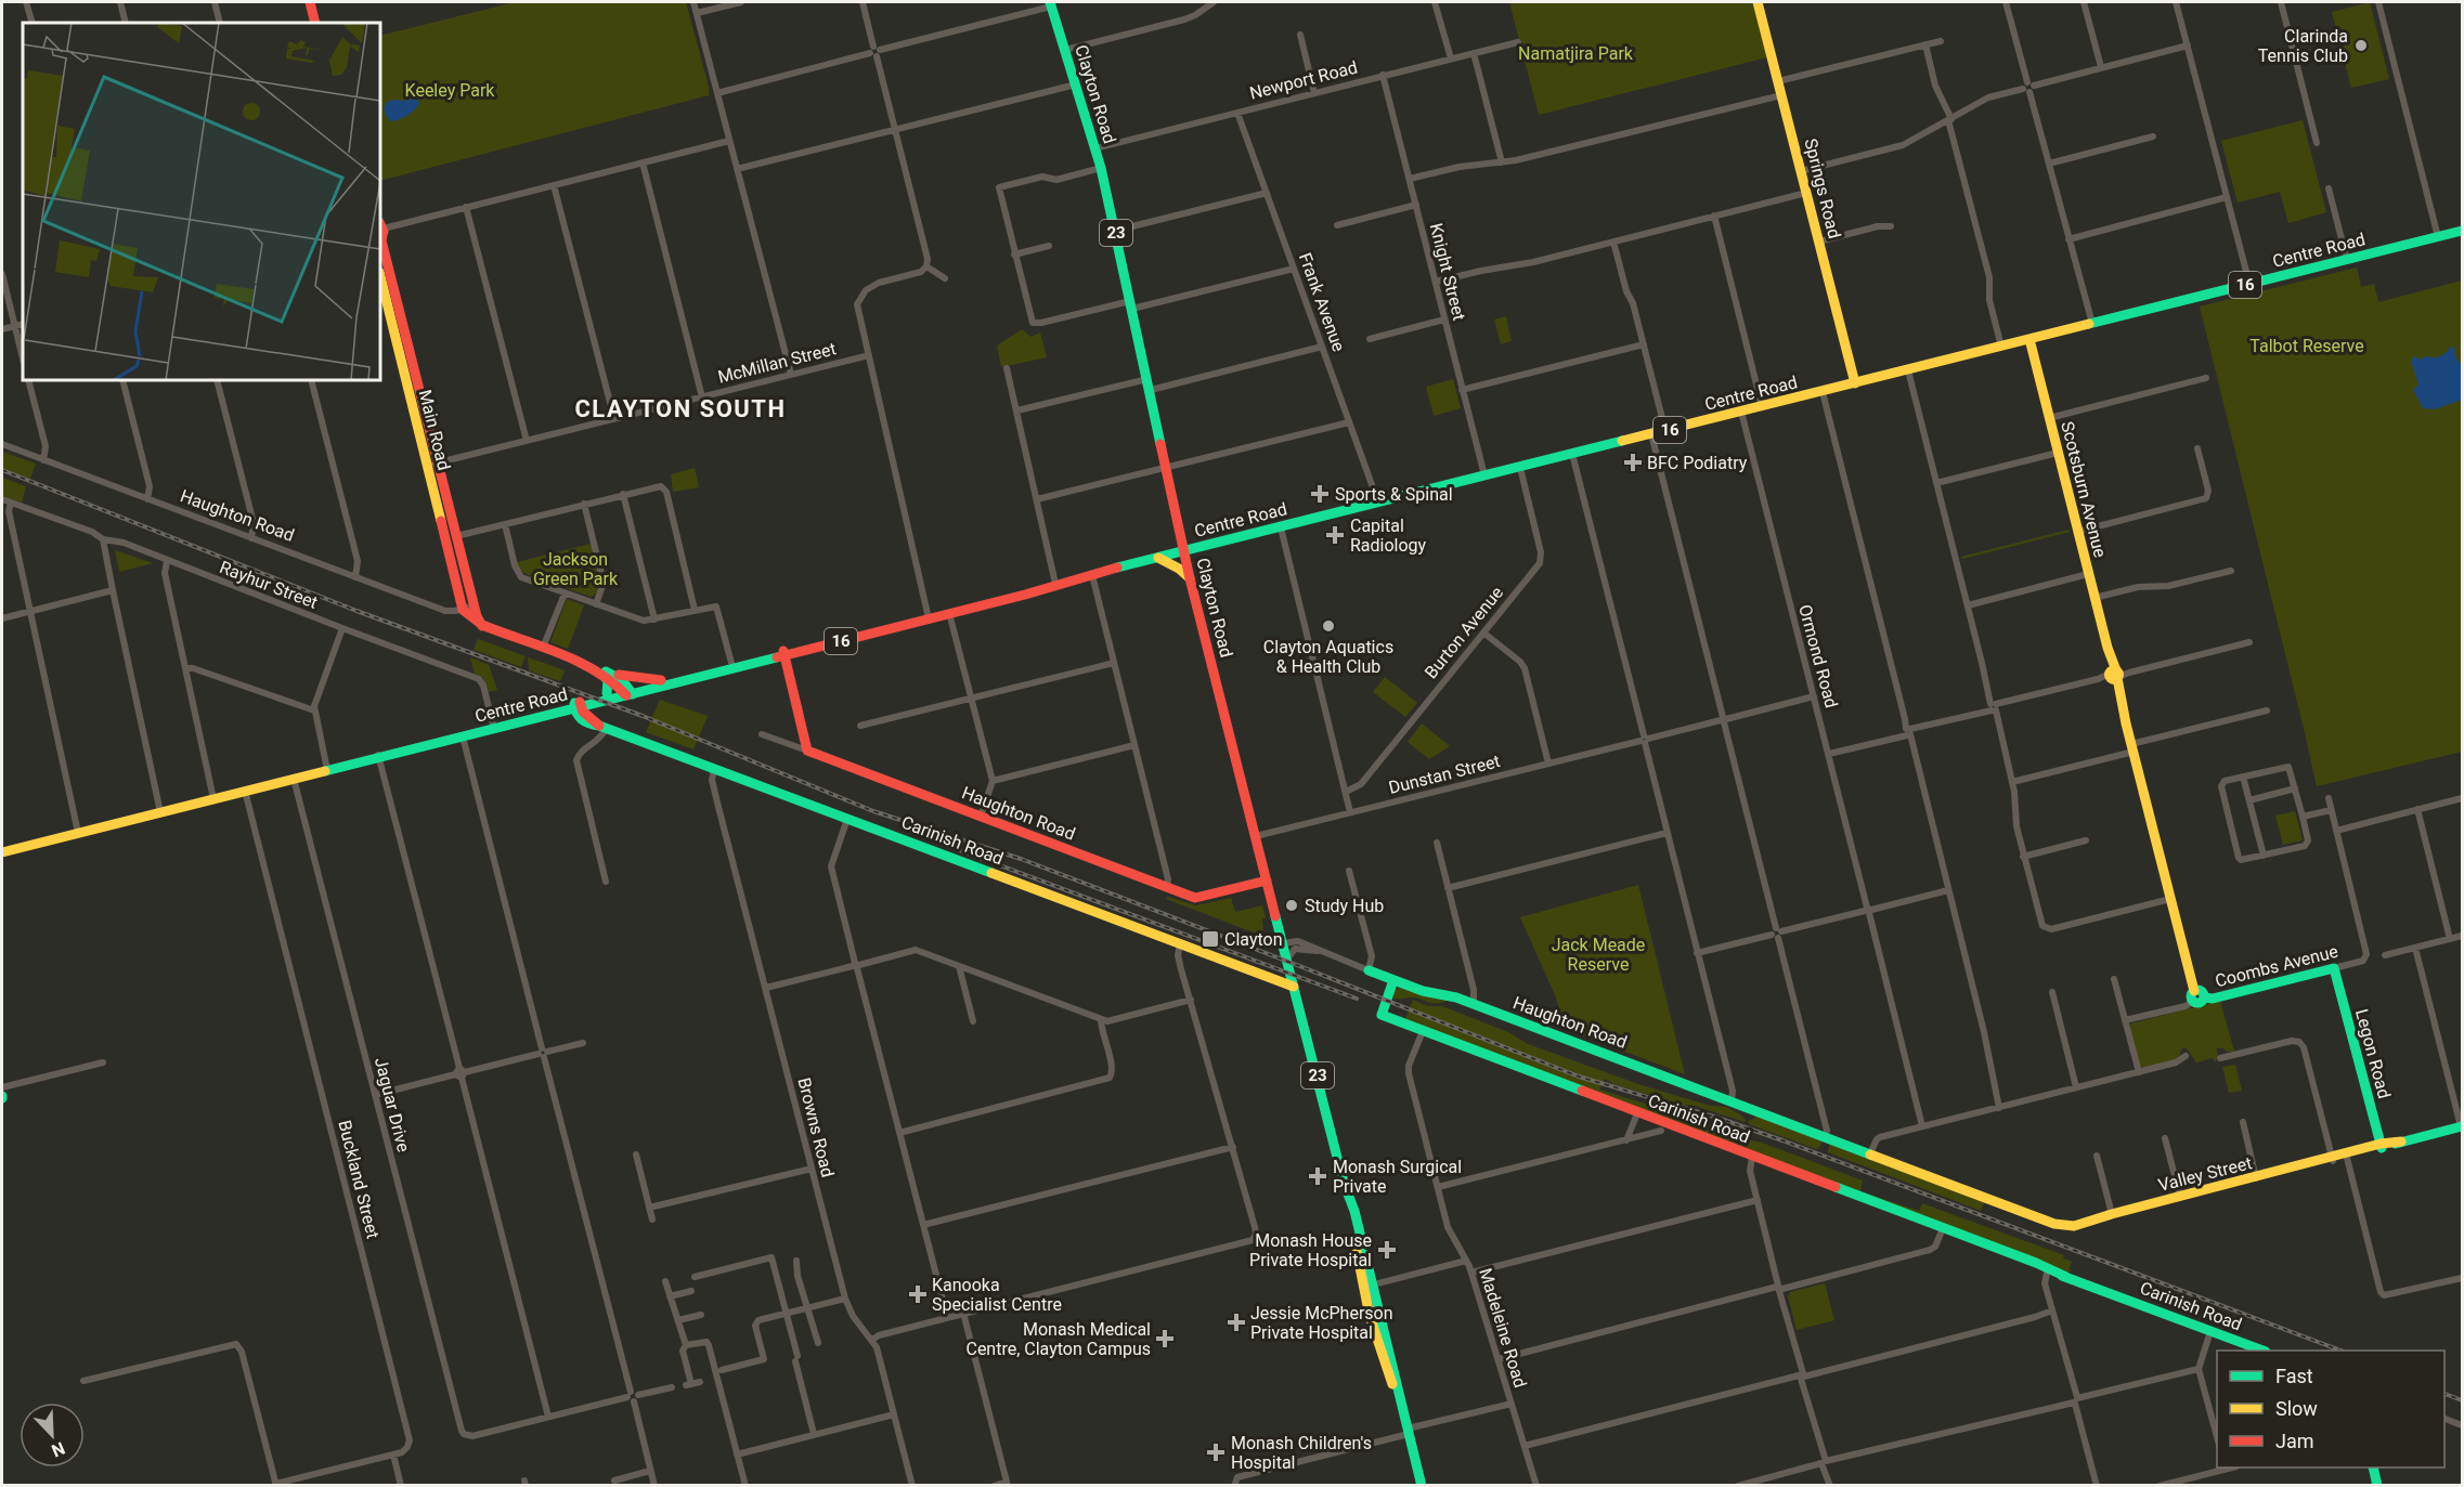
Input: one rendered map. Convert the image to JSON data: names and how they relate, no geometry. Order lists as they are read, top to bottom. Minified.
{"streets":{"main road":["Clayton Road","Springs Road","23","Centre Road","16","Main Road","Scotsburn Avenue","Haughton Road","Carinish Road","Coombs Avenue","Legon Road","Valley Street"],"street":["Newport Road","Knight Street","Frank Avenue","McMillan Street","Rayhur Street","Burton Avenue","Ormond Road","Dunstan Street","Jaguar Drive","Browns Road","Buckland Street","Madeleine Road"]},"crossings":[["Newport Road","Clayton Road"],["Newport Road","Knight Street"],["Newport Road","Frank Avenue"],["Clayton Road","Centre Road"],["Clayton Road","Haughton Road"],["Clayton Road","Dunstan Street"],["Clayton Road","Carinish Road"],["Springs Road","Centre Road"],["Centre Road","Knight Street"],["Centre Road","Frank Avenue"],["Centre Road","Scotsburn Avenue"],["Centre Road","Rayhur Street"],["Centre Road","Burton Avenue"],["Centre Road","Ormond Road"],["Centre Road","Carinish Road"],["Centre Road","Jaguar Drive"],["Centre Road","Buckland Street"],["McMillan Street","Main Road"],["Main Road","Haughton Road"],["Scotsburn Avenue","Coombs Avenue"],["Haughton Road","Carinish Road"],["Haughton Road","Valley Street"],["Ormond Road","Dunstan Street"],["Carinish Road","Browns Road"],["Carinish Road","Madeleine Road"],["Coombs Avenue","Legon Road"],["Legon Road","Valley Street"]],"districts":["CLAYTON SOUTH"],"parks":["Namatjira Park","Keeley Park","Talbot Reserve","Jackson Green Park","Jack Meade Reserve"],"places":{"other":["Clarinda Tennis Club","Clayton Aquatics & Health Club","Study Hub"],"health":["BFC Podiatry","Sports & Spinal","Capital Radiology","Monash Surgical Private","Monash House Private Hospital","Kanooka Specialist Centre","Jessie McPherson Private Hospital","Monash Medical Centre, Clayton Campus","Monash Children's Hospital"],"transit":["Clayton"]},"legend":["Fast","Slow","Jam"],"north":"bottom right"}
